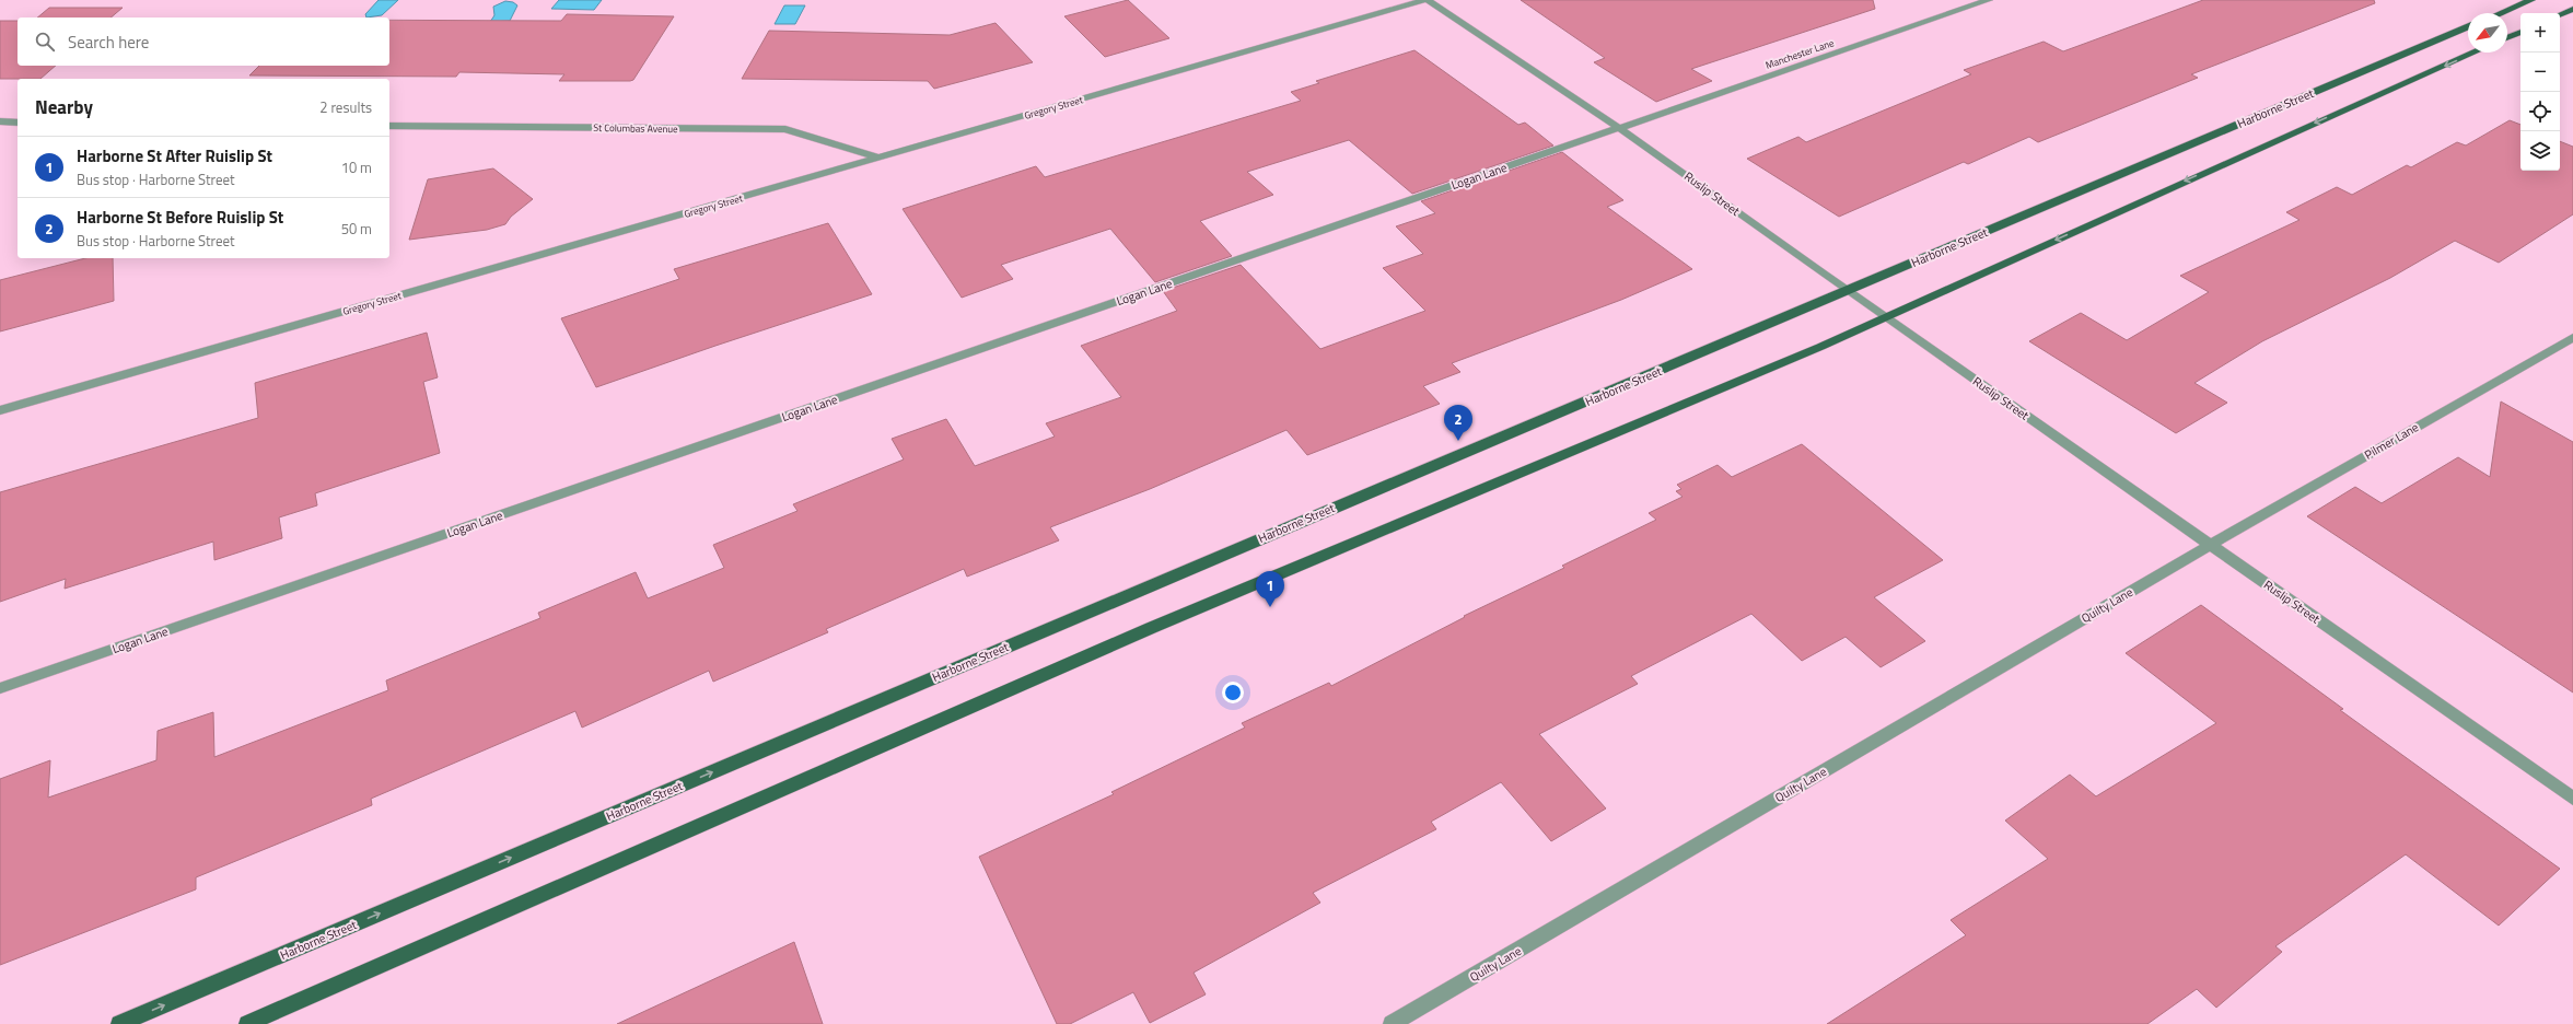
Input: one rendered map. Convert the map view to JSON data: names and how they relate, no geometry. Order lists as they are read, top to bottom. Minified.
{"streets":{"main road":["Harborne Street"],"street":["Manchester Lane","Gregory Street","St Columbas Avenue","Logan Lane","Ruslip Street","Pilmer Lane","Quilty Lane"]},"crossings":[["Manchester Lane","Logan Lane"],["Manchester Lane","Ruslip Street"],["Gregory Street","St Columbas Avenue"],["Gregory Street","Ruslip Street"],["Harborne Street","Ruslip Street"],["Logan Lane","Ruslip Street"],["Ruslip Street","Pilmer Lane"],["Ruslip Street","Quilty Lane"],["Pilmer Lane","Quilty Lane"]],"north":"bottom left","page":{"map_buttons":["+","−"],"search":"Search here","heading":["Nearby","2 results"],"list":[{"mark":"1","name":"Harborne St After Ruislip St","note":"Bus stop · Harborne Street","value":"10 m"},{"mark":"2","name":"Harborne St Before Ruislip St","note":"Bus stop · Harborne Street","value":"50 m"}],"pins":["2","1"]}}
